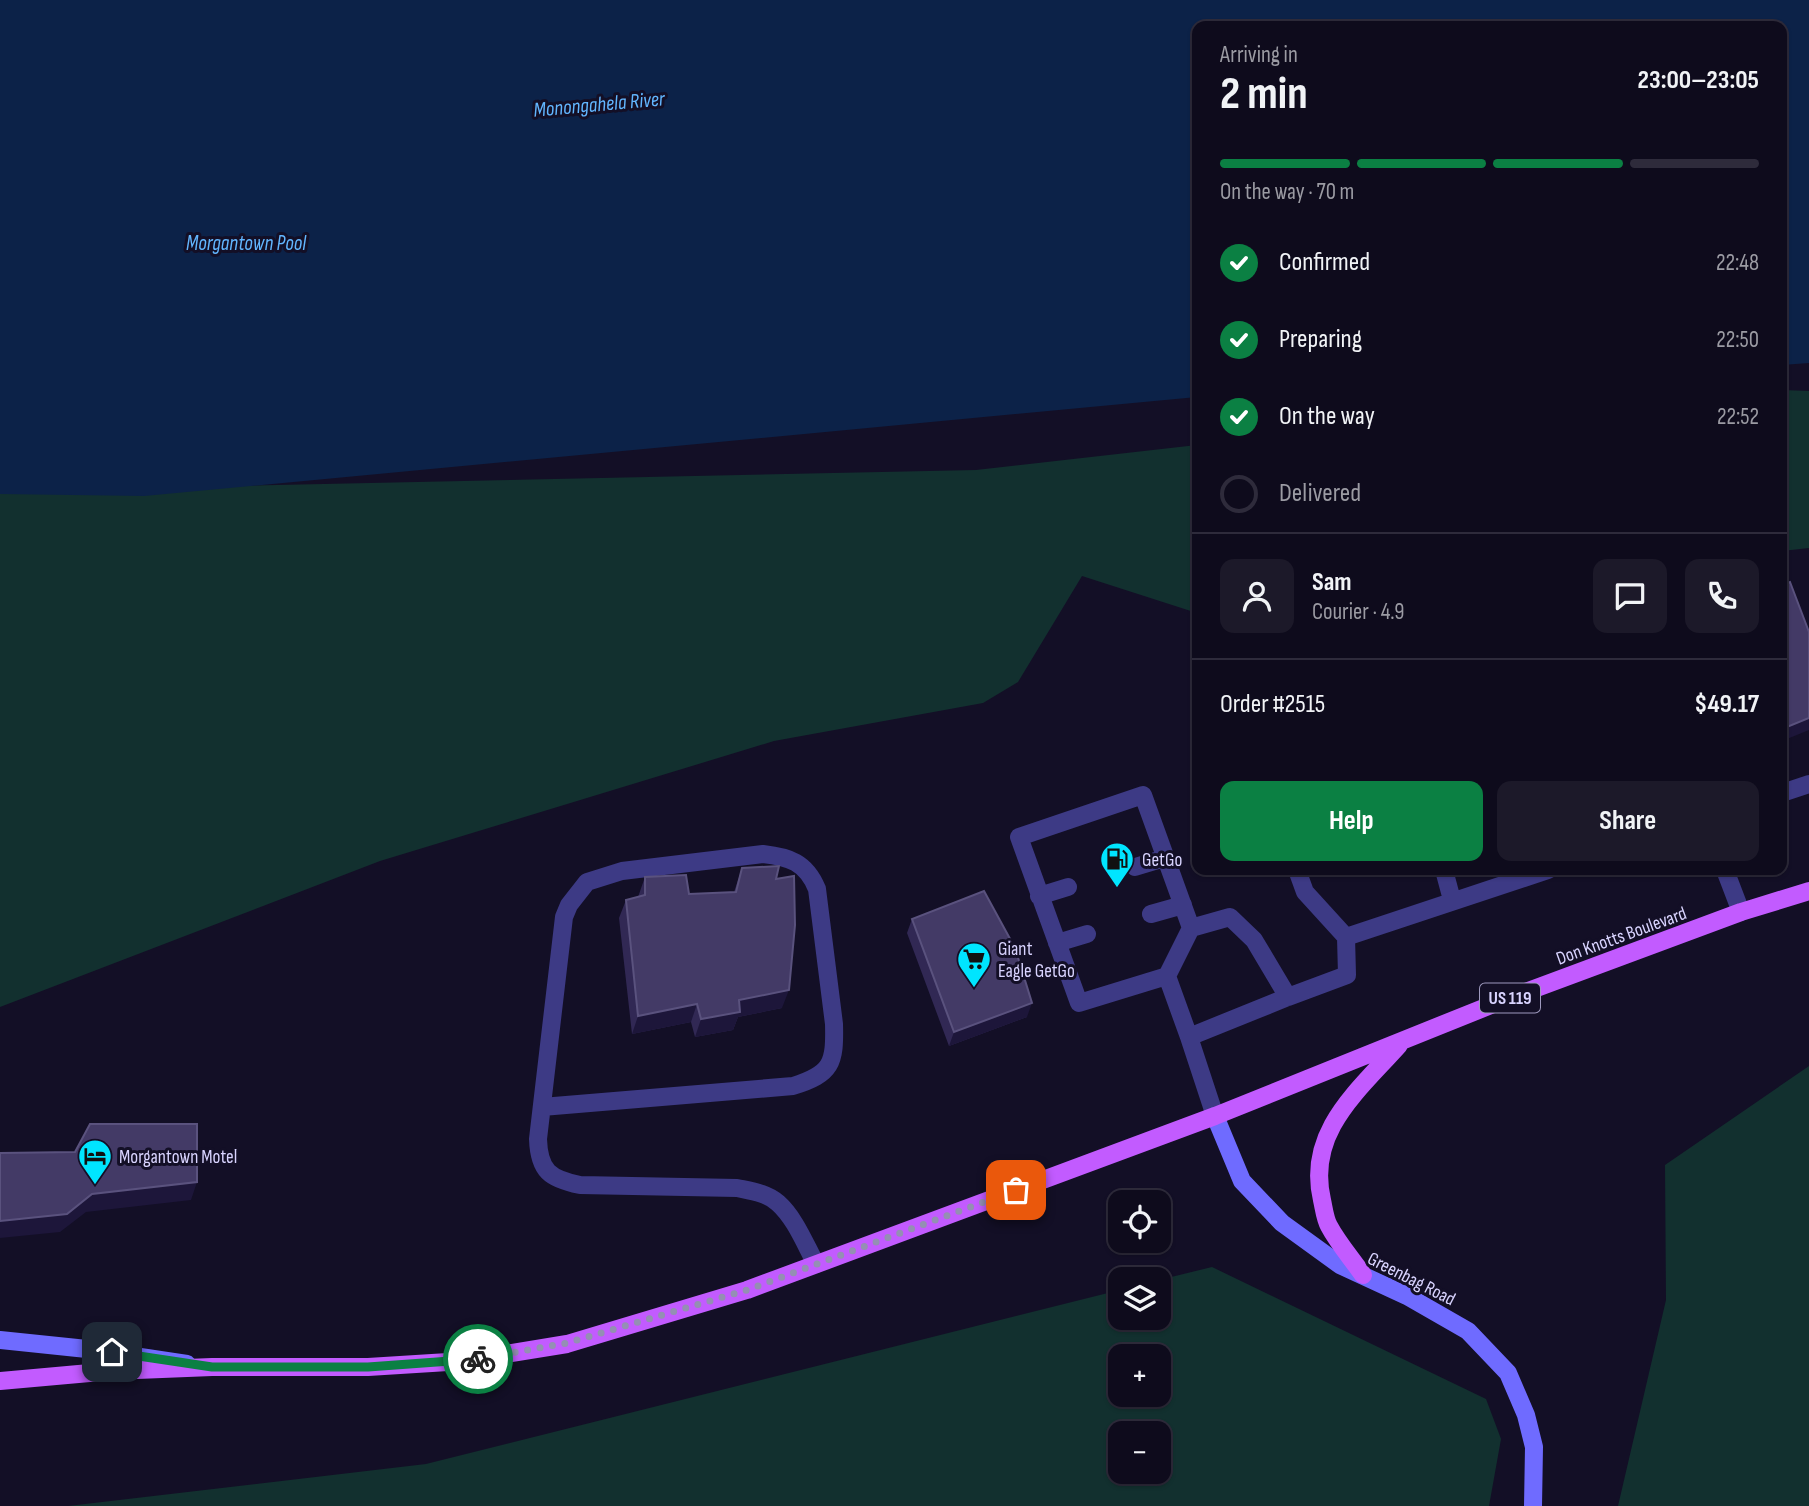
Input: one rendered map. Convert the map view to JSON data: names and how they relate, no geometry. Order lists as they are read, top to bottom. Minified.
{"streets":{"main road":["Don Knotts Boulevard","US 119","Greenbag Road"]},"crossings":[["Don Knotts Boulevard","US 119"],["Don Knotts Boulevard","Greenbag Road"],["US 119","Greenbag Road"]],"water":["Monongahela River","Morgantown Pool"],"places":{"fuel station":["GetGo"],"supermarket":["Giant Eagle GetGo"],"hotel":["Morgantown Motel"]},"page":{"heading":["2 min","Arriving in","23:00–23:05"],"panel":["Sam","Courier · 4.9","Order #2515","$49.17"],"bar":"On the way · 70 m","list":[["Confirmed","22:48"],["Preparing","22:50"],["On the way","22:52"],"Delivered"],"buttons":["Help","Share"],"map_buttons":["+","−"]}}
